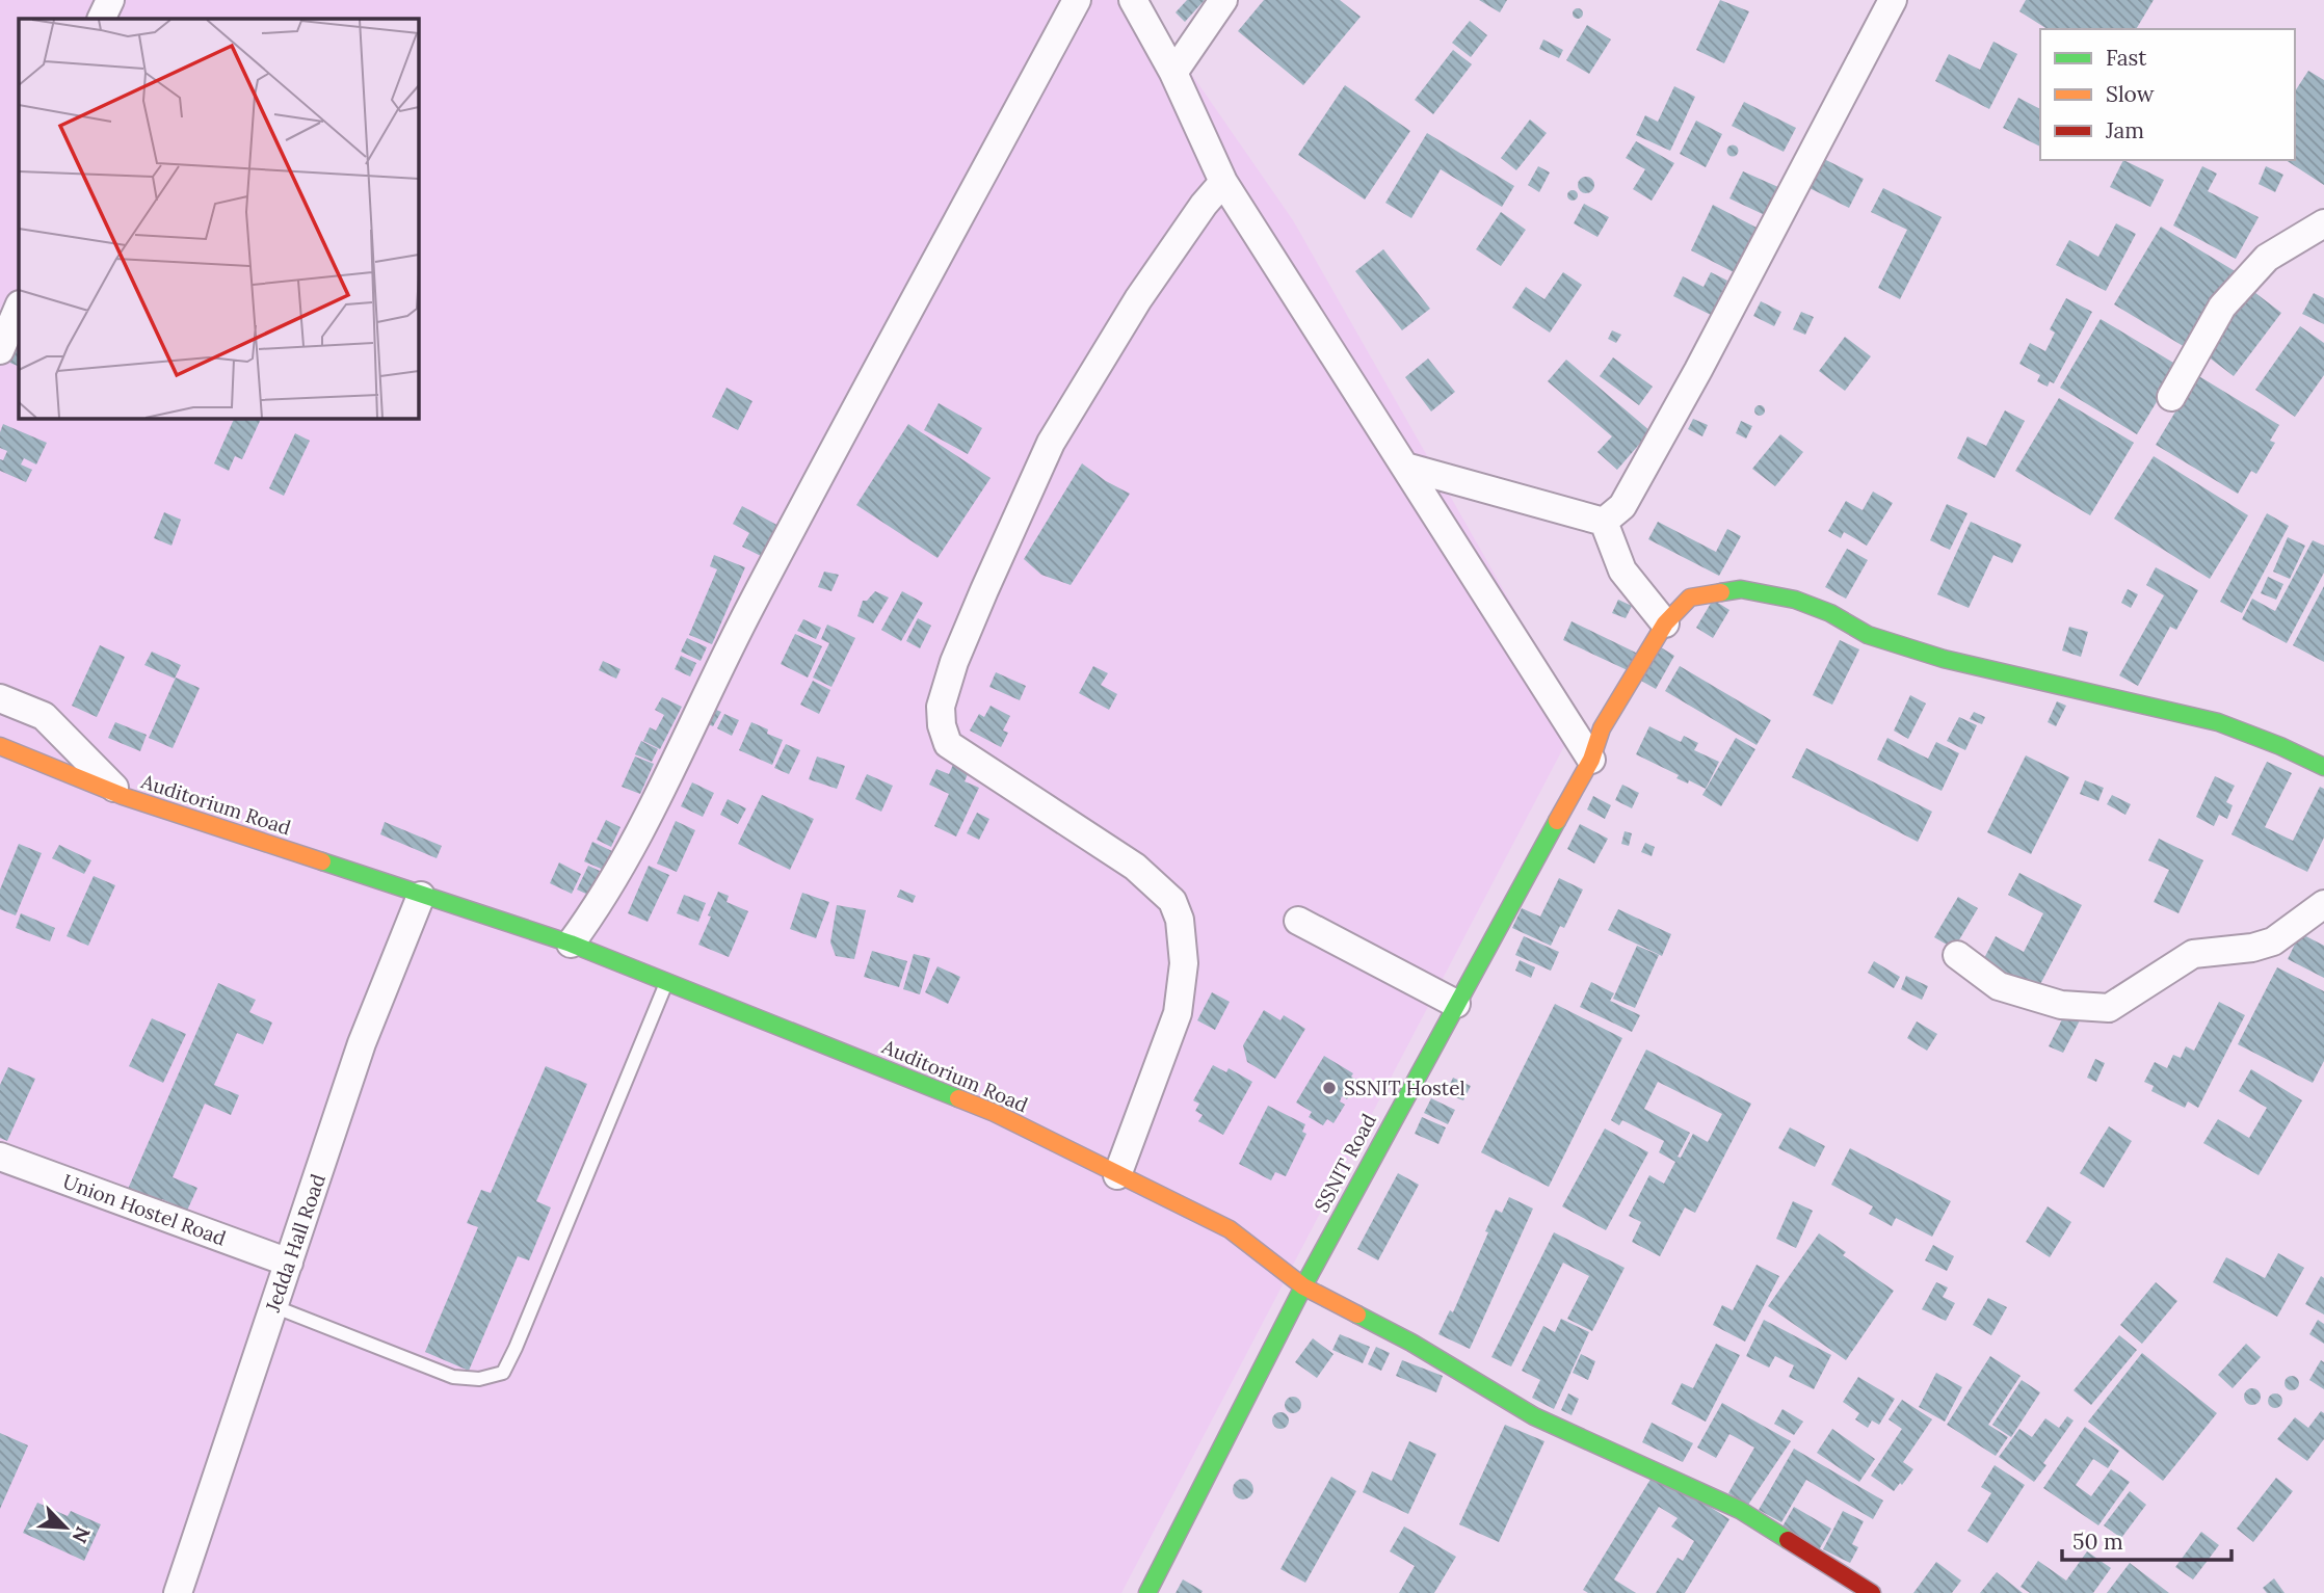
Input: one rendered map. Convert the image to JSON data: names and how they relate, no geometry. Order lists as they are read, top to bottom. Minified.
{"streets":{"street":["Auditorium Road","SSNIT Road","Union Hostel Road","Jedda Hall Road"]},"crossings":[["Auditorium Road","SSNIT Road"],["Auditorium Road","Jedda Hall Road"],["Union Hostel Road","Jedda Hall Road"]],"places":["SSNIT Hostel"],"legend":["Fast","Slow","Jam"],"scale_bar":"50 m","north":"bottom right"}
